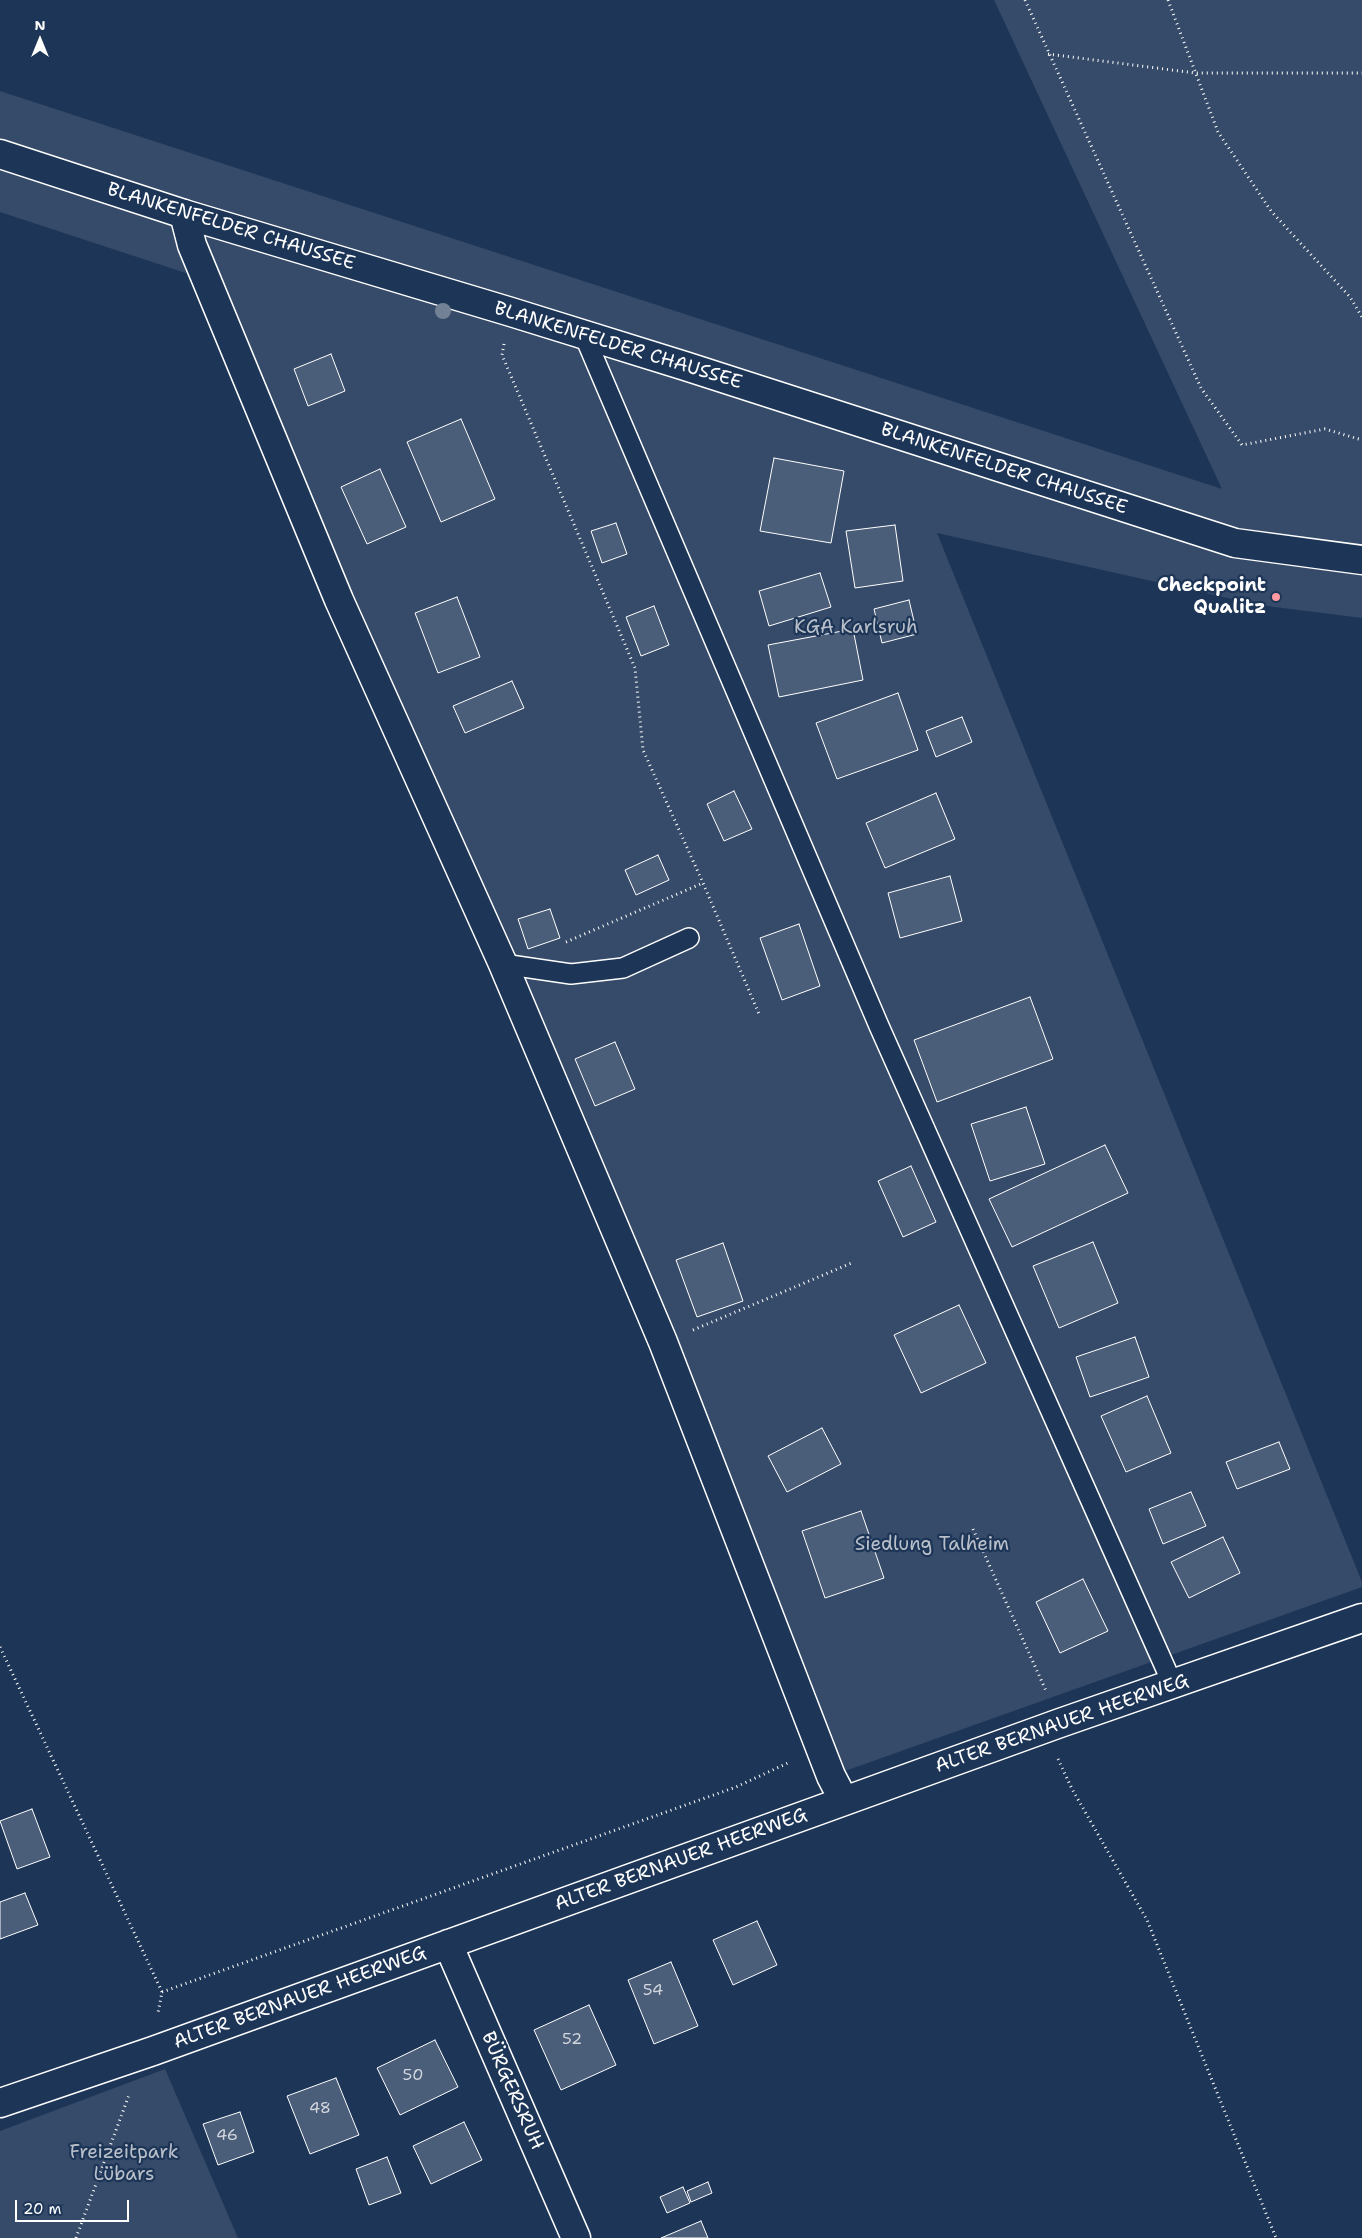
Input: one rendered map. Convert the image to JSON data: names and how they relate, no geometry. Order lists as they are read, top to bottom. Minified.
{"streets":{"street":["BLANKENFELDER CHAUSSEE","ALTER BERNAUER HEERWEG","BÜRGERSRUH"]},"crossings":[["ALTER BERNAUER HEERWEG","BÜRGERSRUH"]],"parks":["KGA Karlsruh","Siedlung Talheim","Freizeitpark Lübars"],"places":["Checkpoint Qualitz"],"house_numbers":["54","52","50","48","46"],"scale_bar":"20 m","north":"top"}
